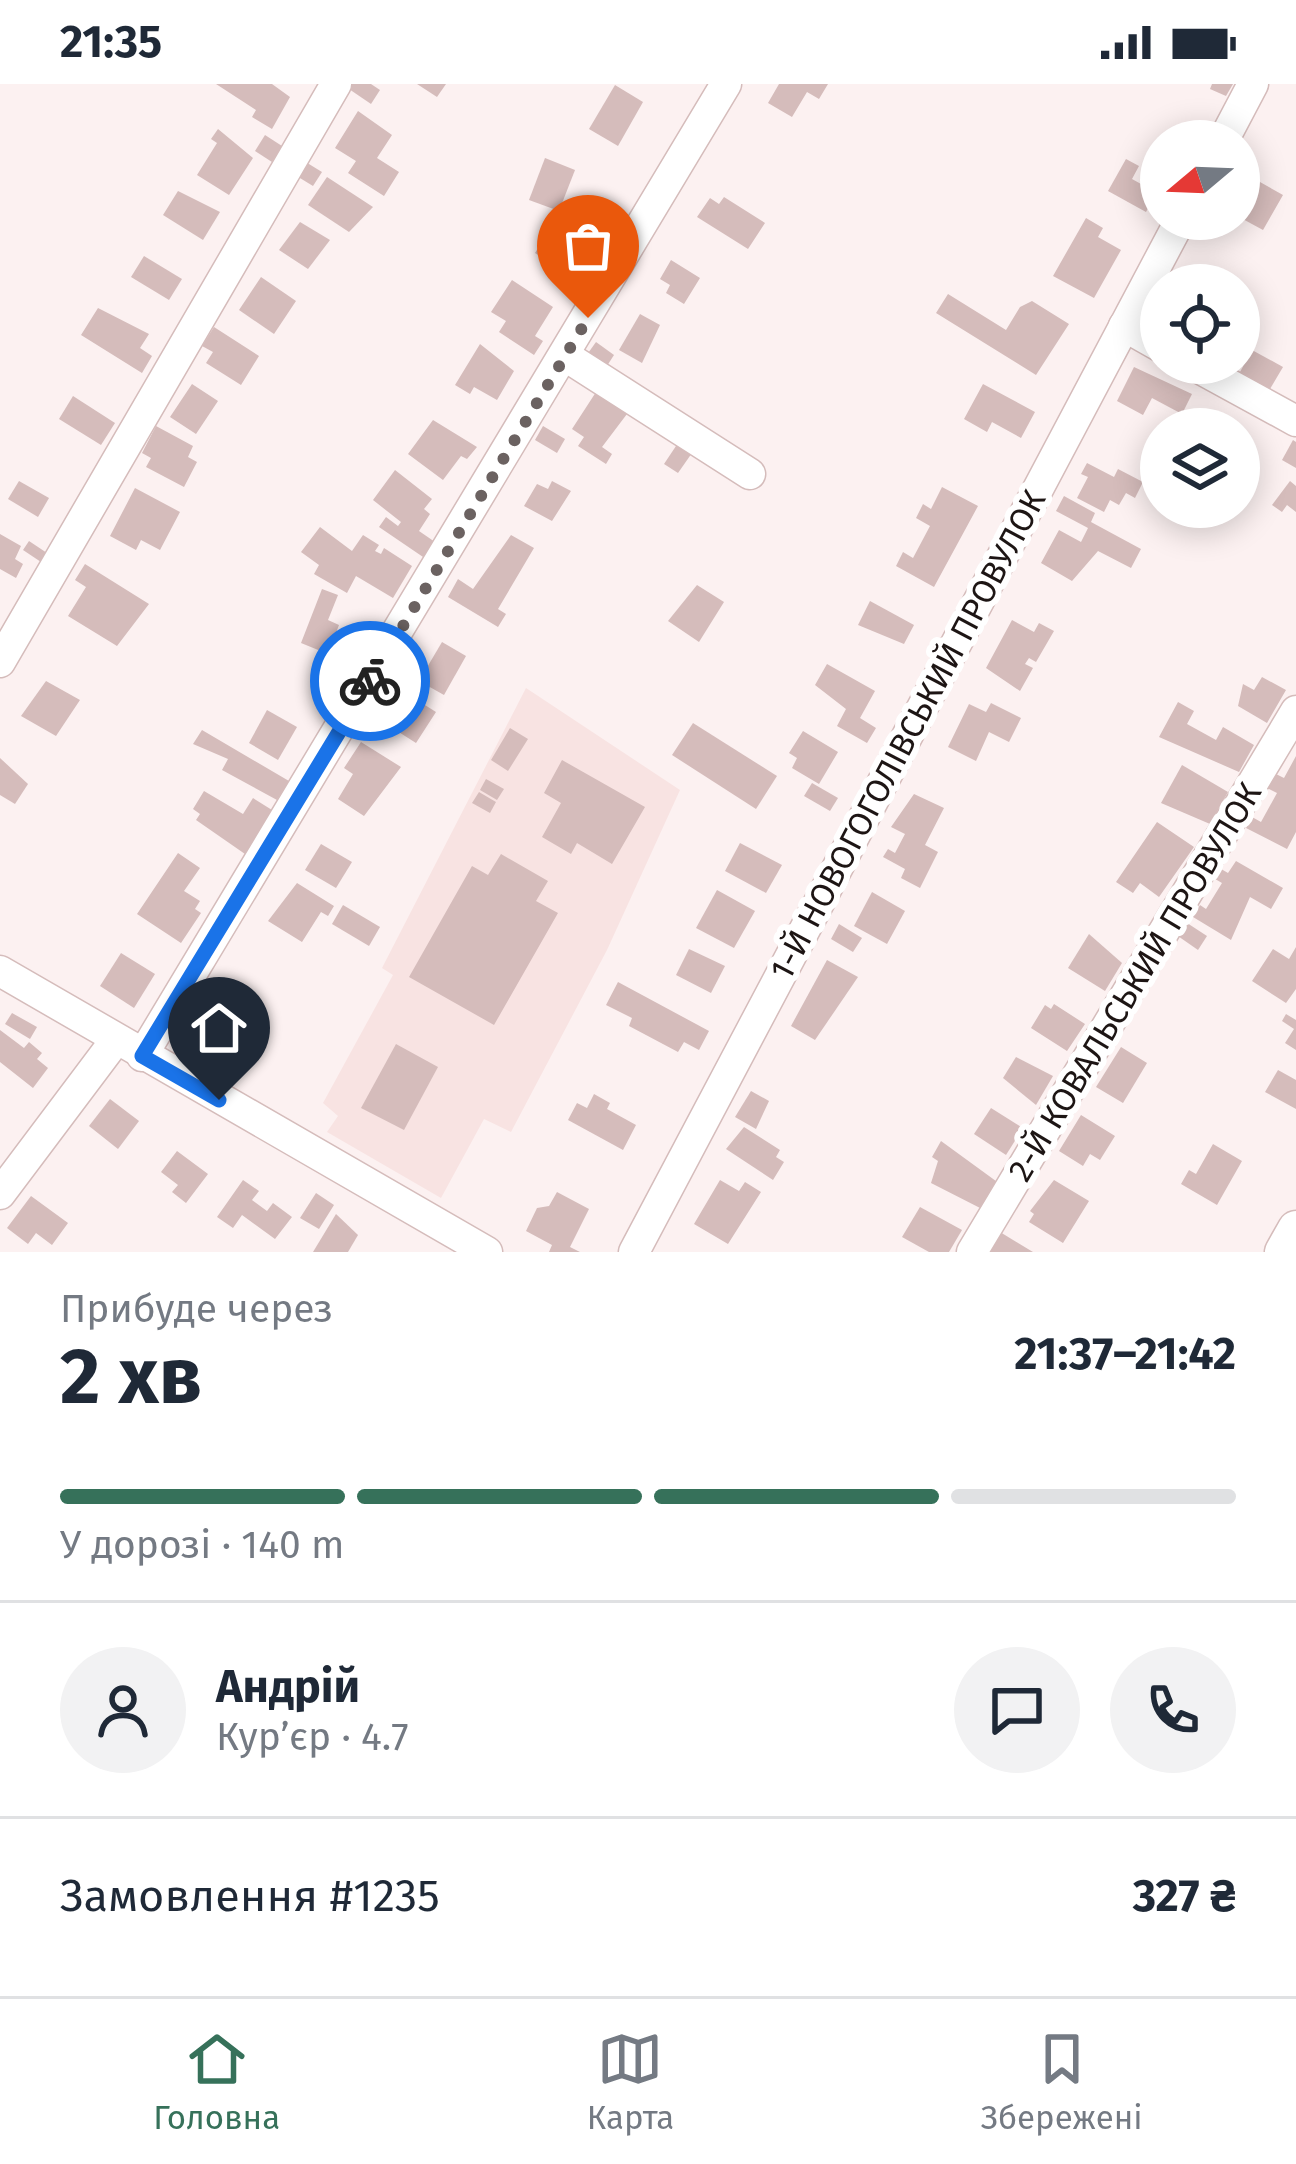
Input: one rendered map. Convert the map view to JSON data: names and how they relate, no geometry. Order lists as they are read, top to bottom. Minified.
{"streets":{"street":["1-Й НОВОГОГОЛІВСЬКИЙ ПРОВУЛОК","2-Й КОВАЛЬСЬКИЙ ПРОВУЛОК"]},"north":"left","page":{"status":"21:35","heading":["2 хв","Прибуде через","21:37–21:42"],"panel":["Андрій","Кур’єр · 4.7","Замовлення #1235","327 ₴"],"bar":"У дорозі · 140 m","tabs":["Головна","Карта","Збережені"]}}
